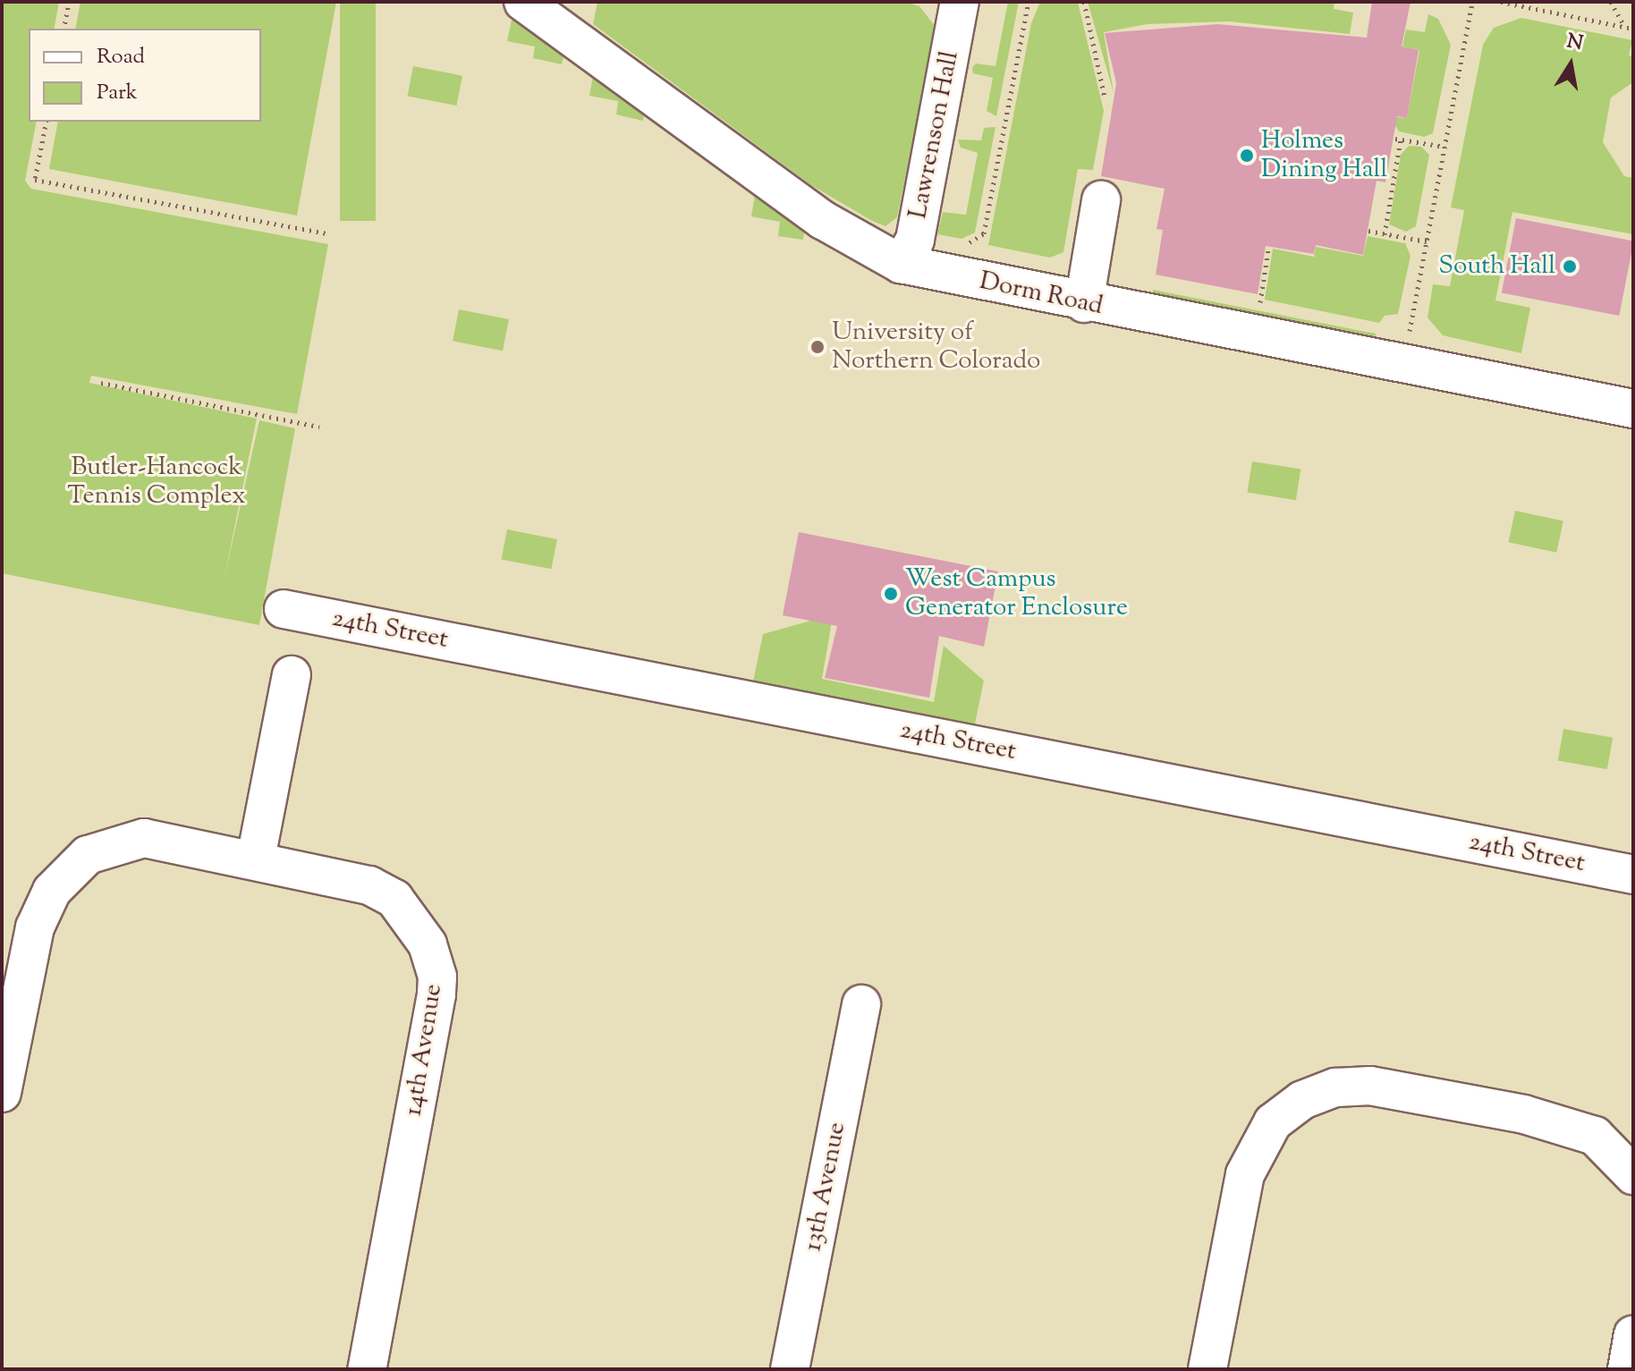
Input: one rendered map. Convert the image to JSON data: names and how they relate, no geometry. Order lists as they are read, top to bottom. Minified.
{"streets":{"street":["Lawrenson Hall","Dorm Road","24th Street","14th Avenue","13th Avenue"]},"crossings":[["Lawrenson Hall","Dorm Road"]],"parks":["Butler-Hancock Tennis Complex"],"places":["Holmes Dining Hall","South Hall","University of Northern Colorado","West Campus Generator Enclosure"],"legend":["Road","Park"],"north":"top"}
